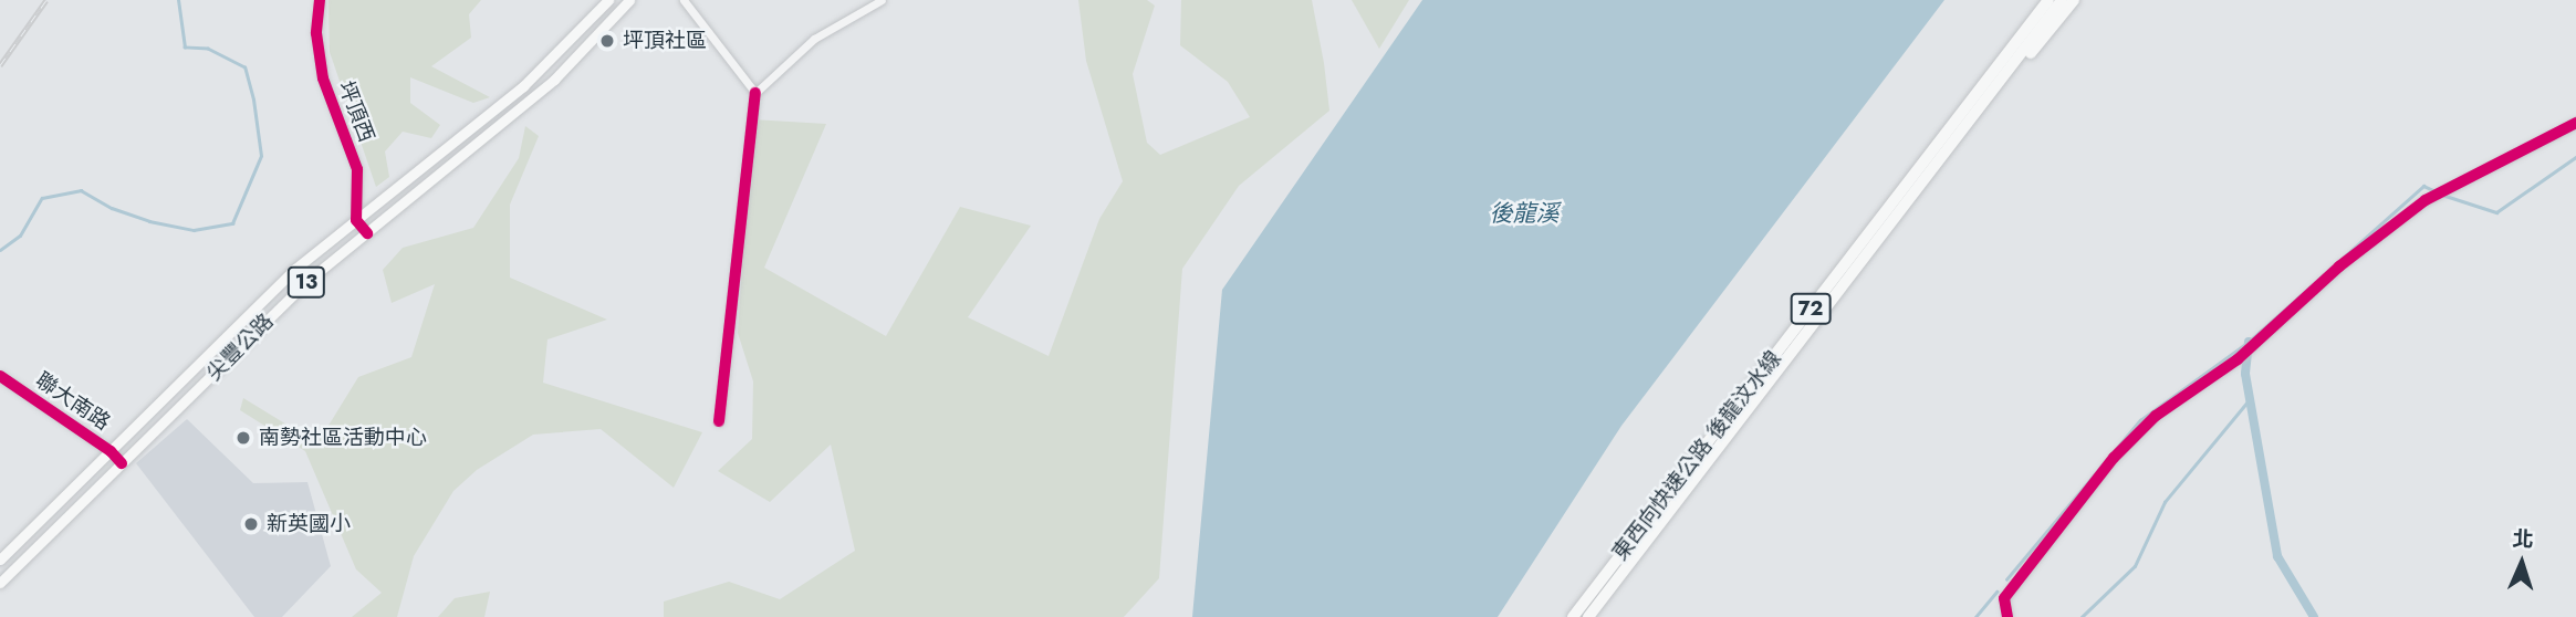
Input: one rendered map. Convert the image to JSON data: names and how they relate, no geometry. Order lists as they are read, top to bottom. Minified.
{"streets":{"highway":["72","東西向快速公路 後龍汶水線"],"main road":["13","尖豐公路"],"street":["坪頂西","聯大南路"]},"crossings":[["坪頂西","尖豐公路"],["尖豐公路","聯大南路"]],"water":["後龍溪"],"places":["坪頂社區","南勢社區活動中心","新英國小"],"north":"top"}
